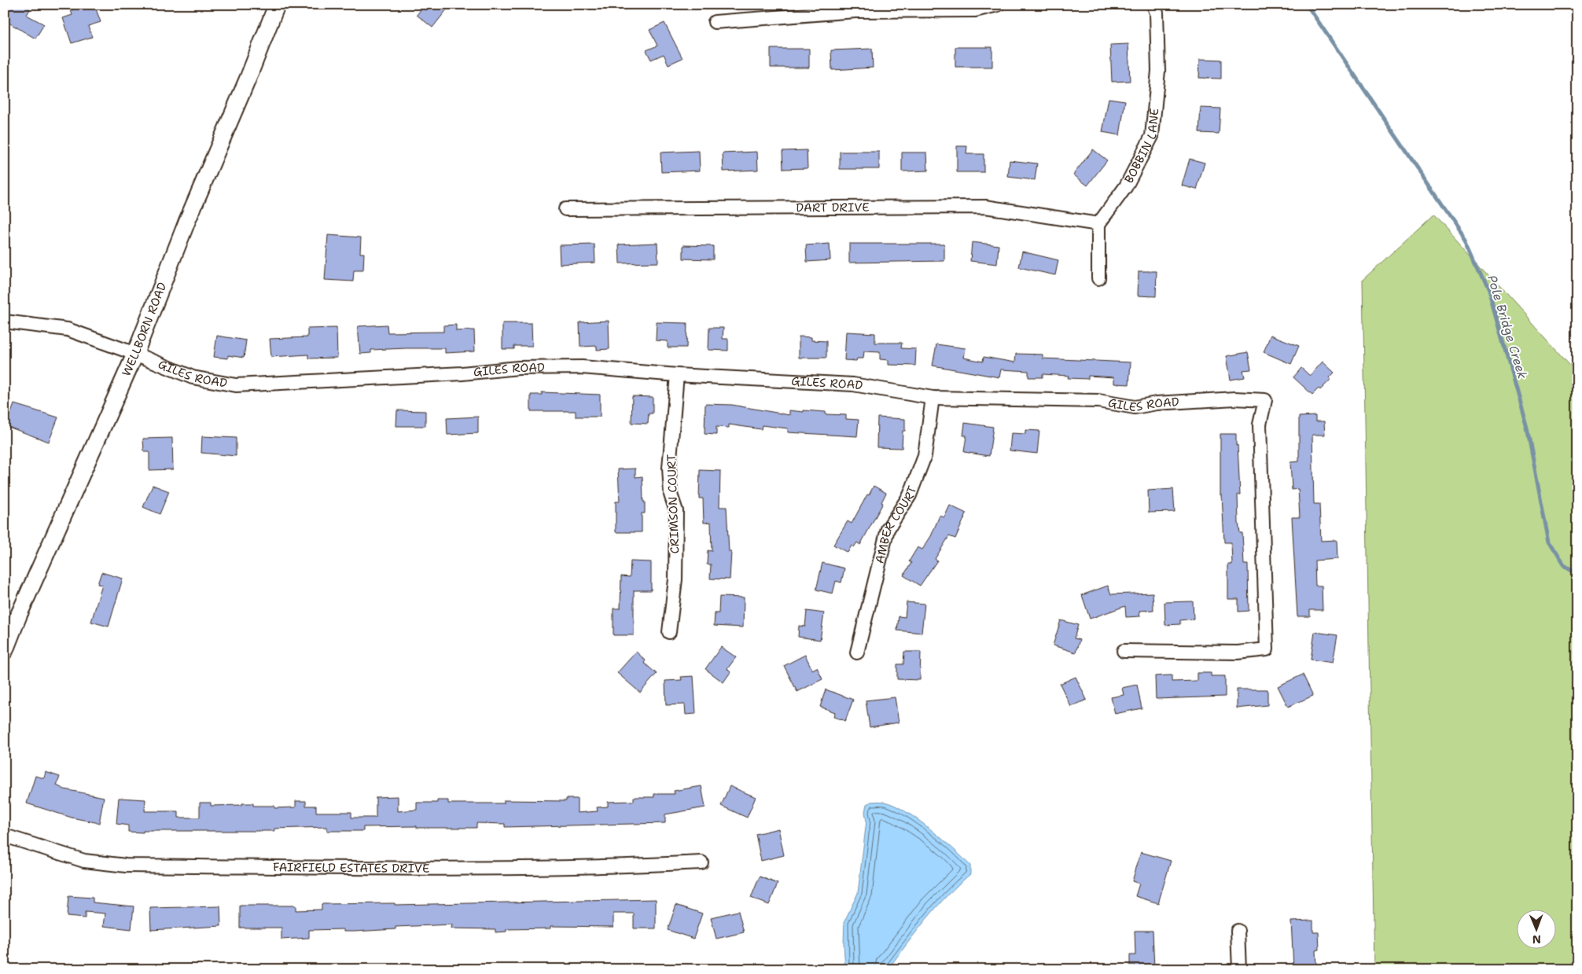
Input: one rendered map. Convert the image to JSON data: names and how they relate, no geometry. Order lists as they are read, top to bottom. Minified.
{"streets":{"street":["BOBBIN LANE","DART DRIVE","WELLBORN ROAD","GILES ROAD","CRIMSON COURT","AMBER COURT","FAIRFIELD ESTATES DRIVE"]},"crossings":[["BOBBIN LANE","DART DRIVE"],["WELLBORN ROAD","GILES ROAD"],["GILES ROAD","CRIMSON COURT"],["GILES ROAD","AMBER COURT"]],"water":["Pole Bridge Creek"],"north":"bottom"}
